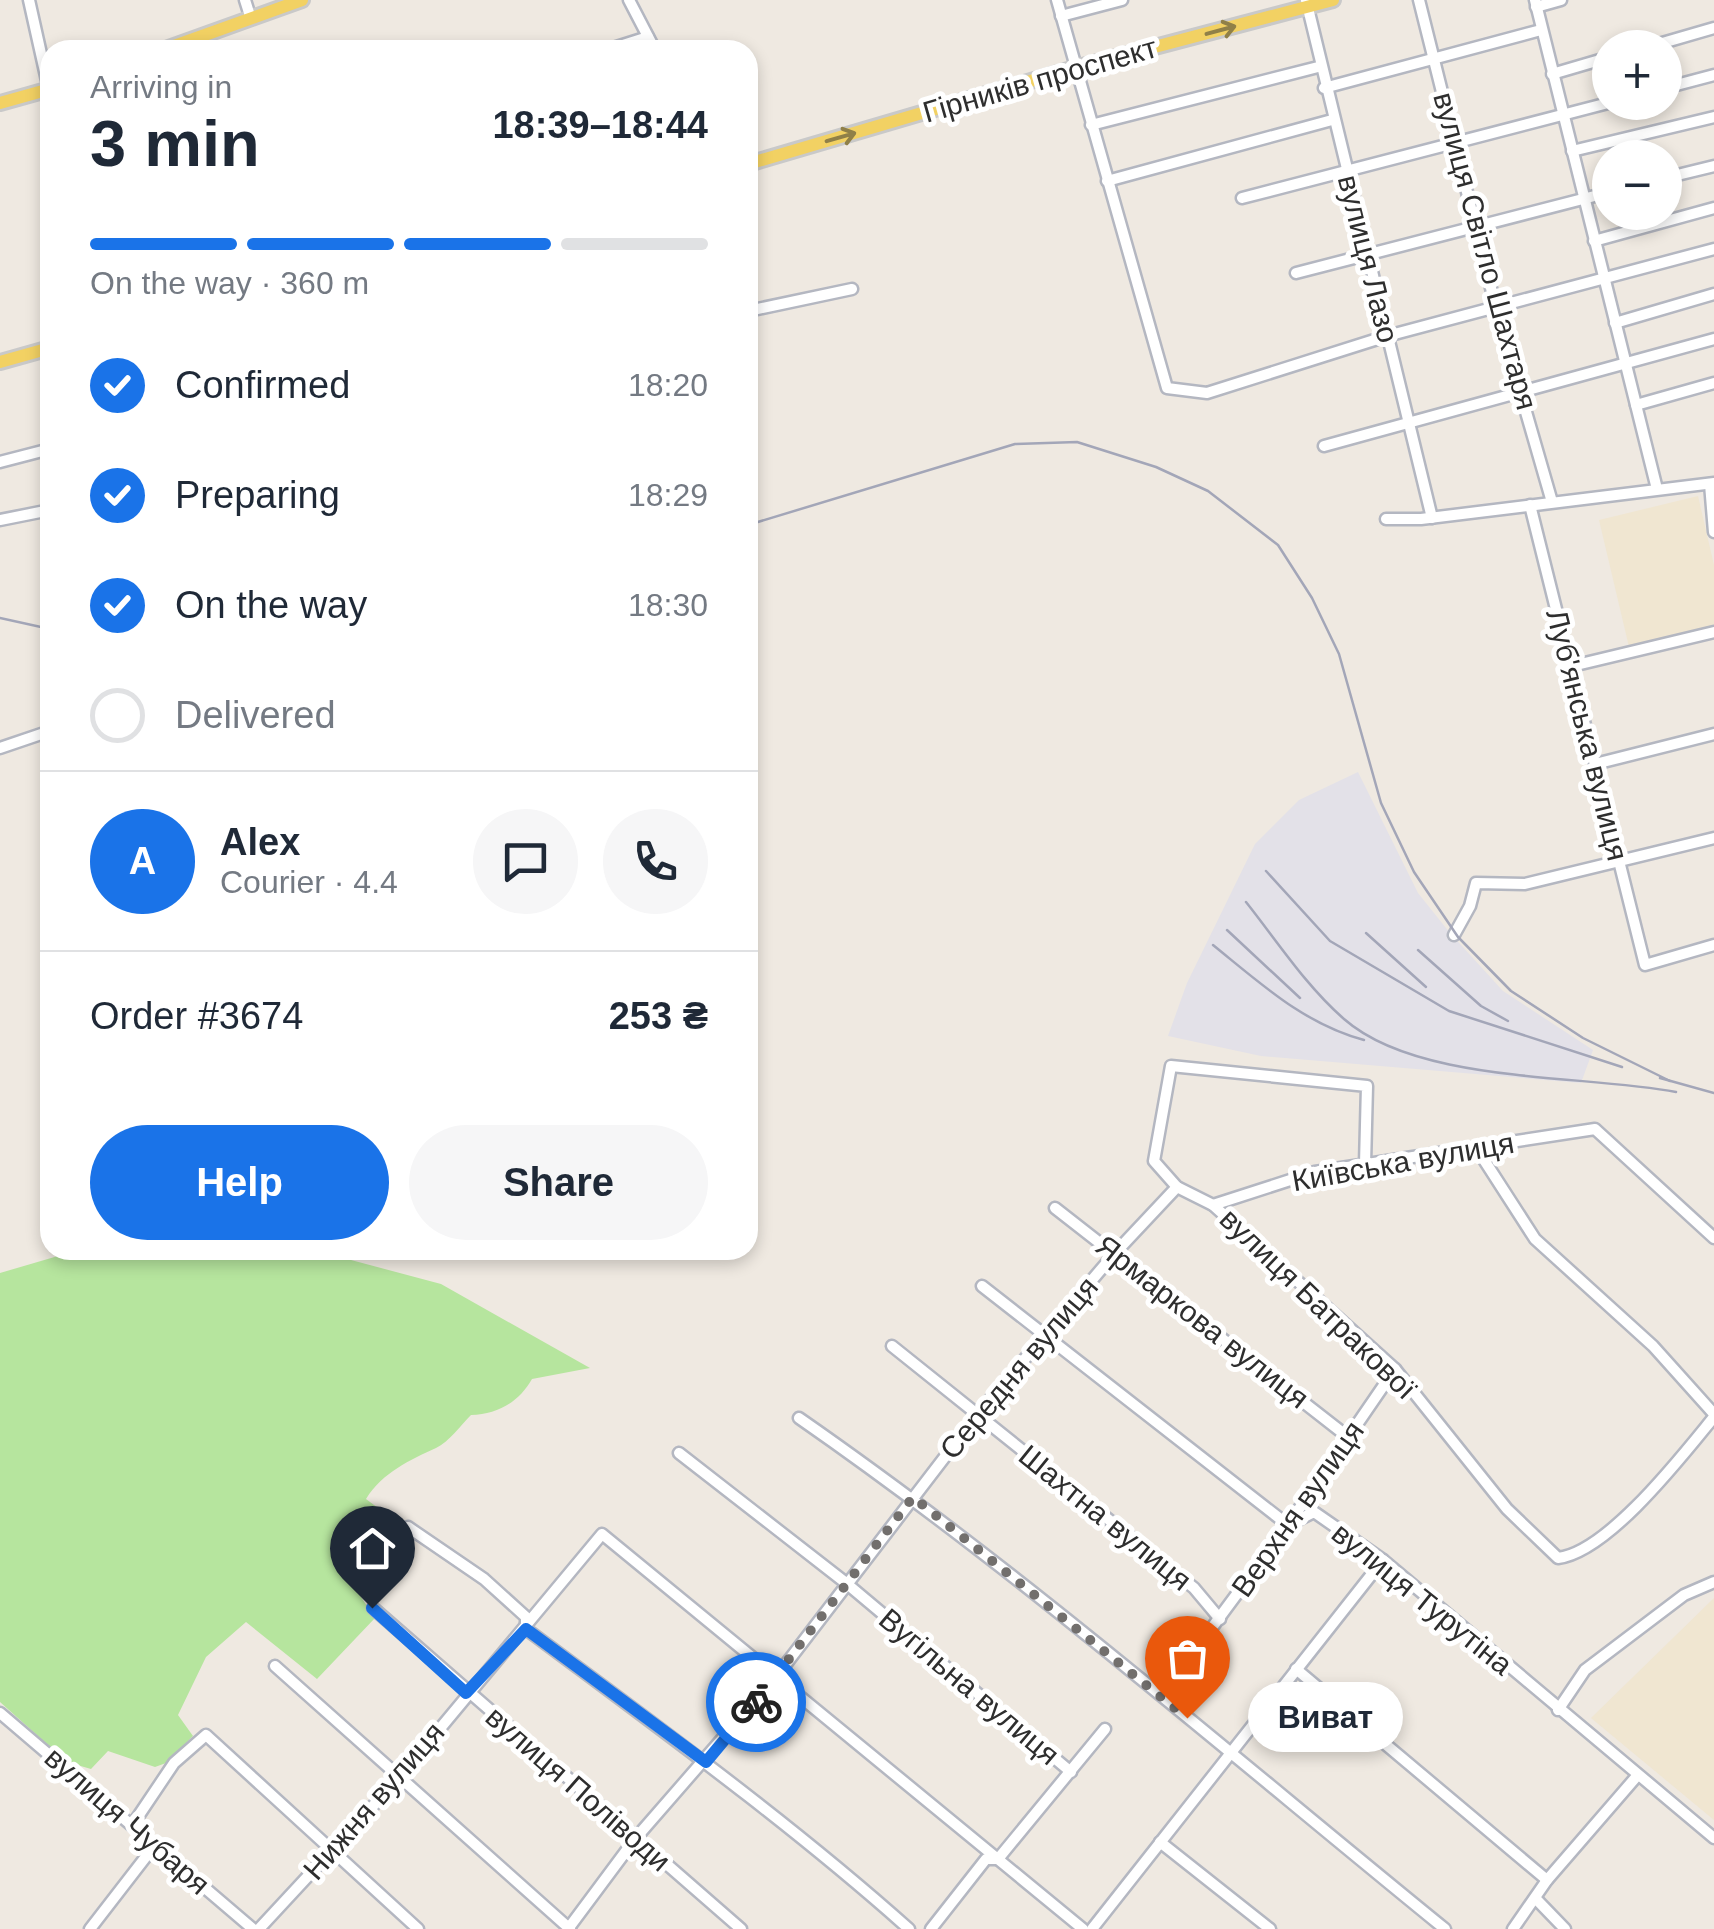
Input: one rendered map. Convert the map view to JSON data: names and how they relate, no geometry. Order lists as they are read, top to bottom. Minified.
{"streets":{"main road":["Гірників проспект"],"street":["вулиця Світло Шахтаря","вулиця Лазо","Луб'янська вулиця","Київська вулиця","вулиця Батракової","Ярмаркова вулиця","Середня вулиця","Верхня вулиця","Шахтна вулиця","вулиця Турутіна","Вугільна вулиця","вулиця Поліводи","Нижня вулиця","вулиця Чубаря"]},"crossings":[["Гірників проспект","вулиця Лазо"],["Київська вулиця","вулиця Батракової"],["вулиця Батракової","Середня вулиця"],["вулиця Батракової","Верхня вулиця"],["Ярмаркова вулиця","Середня вулиця"],["Ярмаркова вулиця","Верхня вулиця"],["Середня вулиця","Шахтна вулиця"],["Середня вулиця","вулиця Турутіна"],["Середня вулиця","Вугільна вулиця"],["Середня вулиця","вулиця Поліводи"],["Середня вулиця","Нижня вулиця"],["Верхня вулиця","Шахтна вулиця"],["Верхня вулиця","вулиця Турутіна"],["вулиця Поліводи","Нижня вулиця"],["Нижня вулиця","вулиця Чубаря"]],"one_way":["Гірників проспект"],"places":["Виват"],"page":{"map_buttons":["+","−"],"heading":["3 min","Arriving in","18:39–18:44"],"panel":["Alex","Courier · 4.4","Order #3674","253 ₴"],"bar":"On the way · 360 m","list":[["Confirmed","18:20"],["Preparing","18:29"],["On the way","18:30"],"Delivered"],"round":"A","buttons":["Help","Share"],"bubble":"Виват"}}
